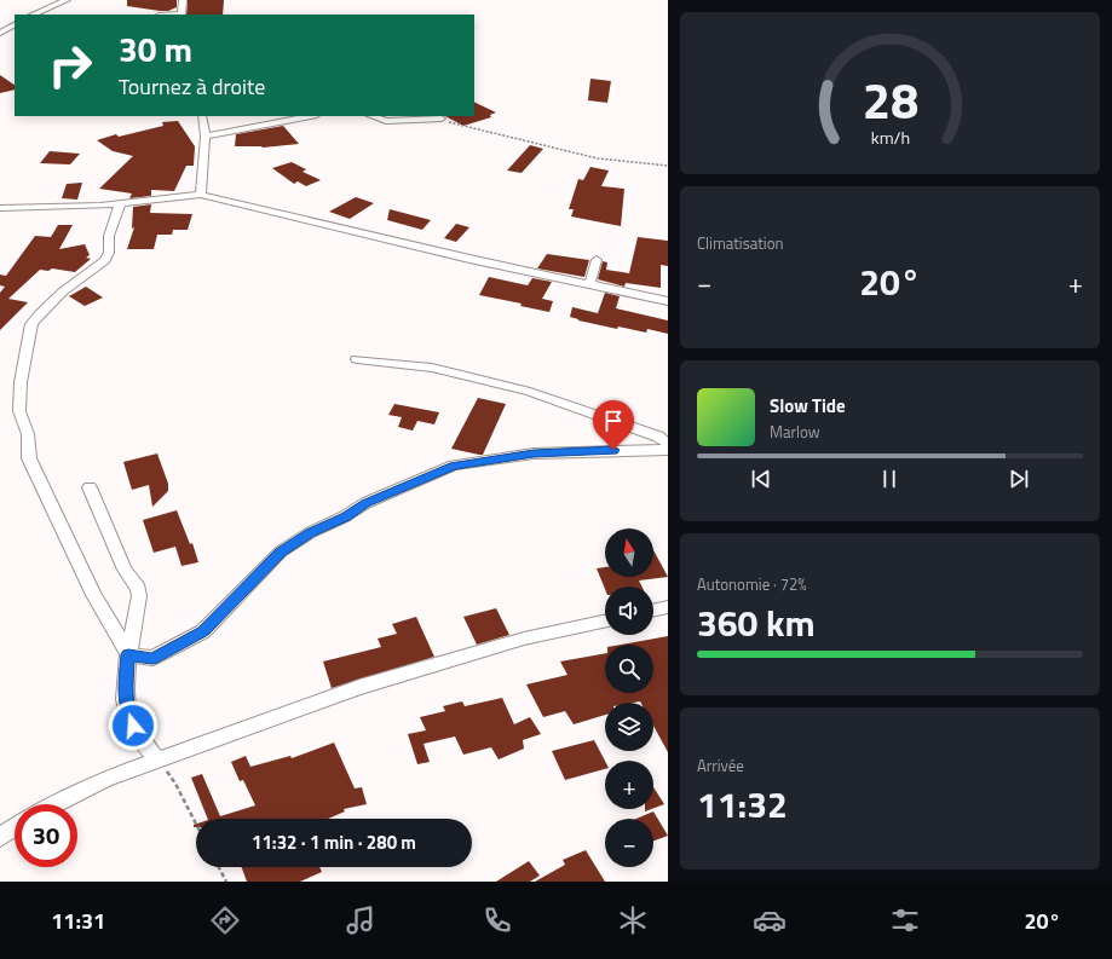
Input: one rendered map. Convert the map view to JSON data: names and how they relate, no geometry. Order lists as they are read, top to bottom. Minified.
{"north":"top","page":{"turn":["30 m","Tournez à droite"],"tile":["Climatisation",["Autonomie · 72%","360 km"],["Arrivée","11:32"]],"heat":["−","20°","+"],"song":["Slow Tide","Marlow"],"map_buttons":["+","−"],"limit":"30","trip":"11:32 · 1 min · 280 m","tabs":["11:31","20°"],"gauge":["28","km/h"]}}
